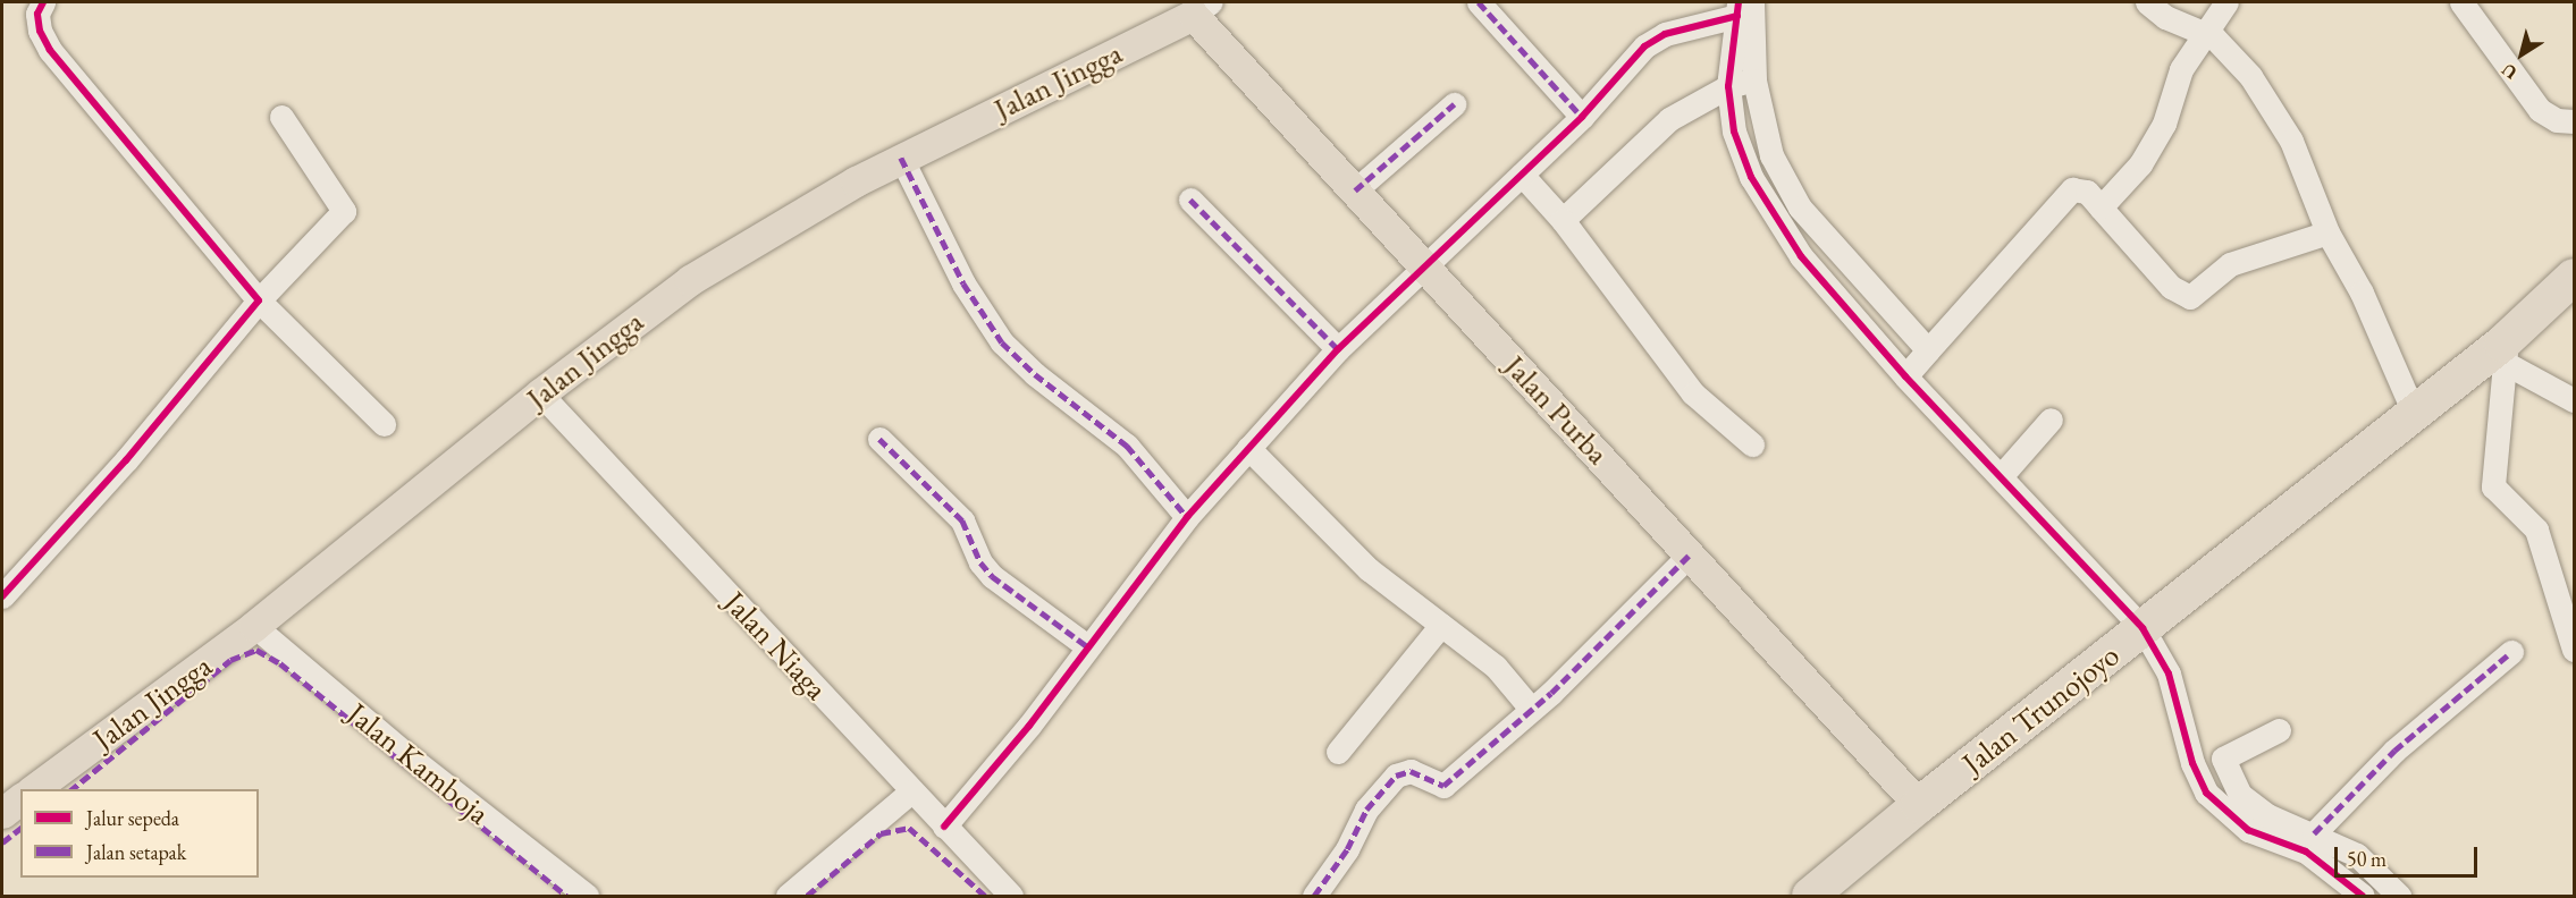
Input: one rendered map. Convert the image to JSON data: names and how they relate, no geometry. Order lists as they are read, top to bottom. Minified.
{"streets":{"highway":["Jalan Trunojoyo"],"main road":["Jalan Jingga","Jalan Purba"],"street":["Jalan Niaga","Jalan Kamboja"]},"crossings":[["Jalan Jingga","Jalan Purba"],["Jalan Jingga","Jalan Niaga"],["Jalan Jingga","Jalan Kamboja"],["Jalan Purba","Jalan Trunojoyo"]],"legend":["Jalur sepeda","Jalan setapak"],"scale_bar":"50 m","north":"bottom left"}
